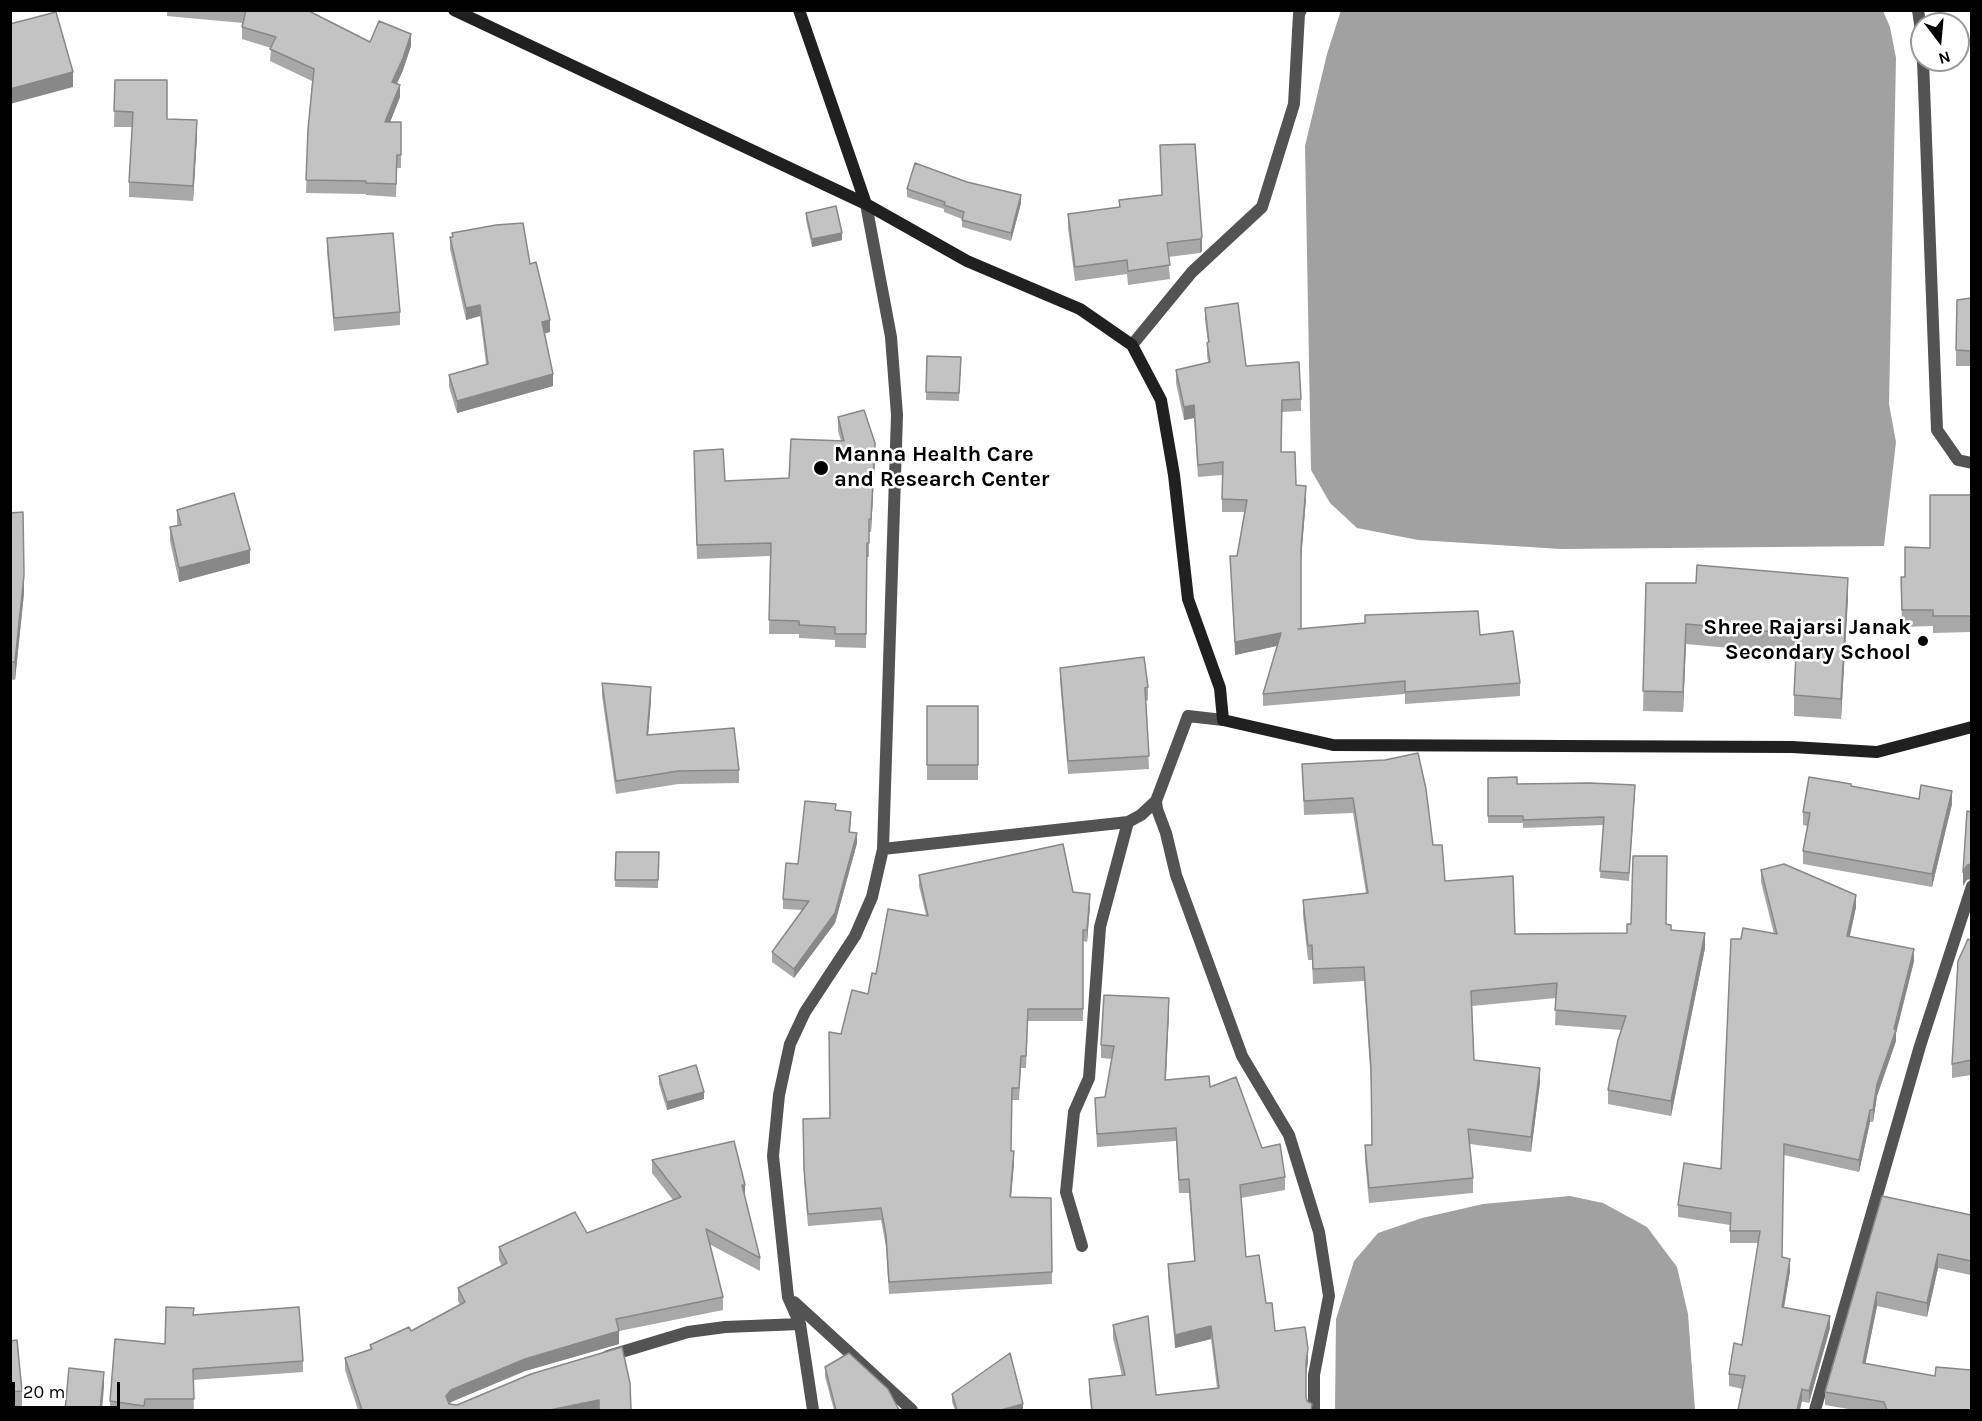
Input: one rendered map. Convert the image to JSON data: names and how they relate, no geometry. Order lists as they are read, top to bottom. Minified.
{"places":["Manna Health Care and Research Center","Shree Rajarsi Janak Secondary School"],"scale_bar":"20 m","north":"bottom"}
